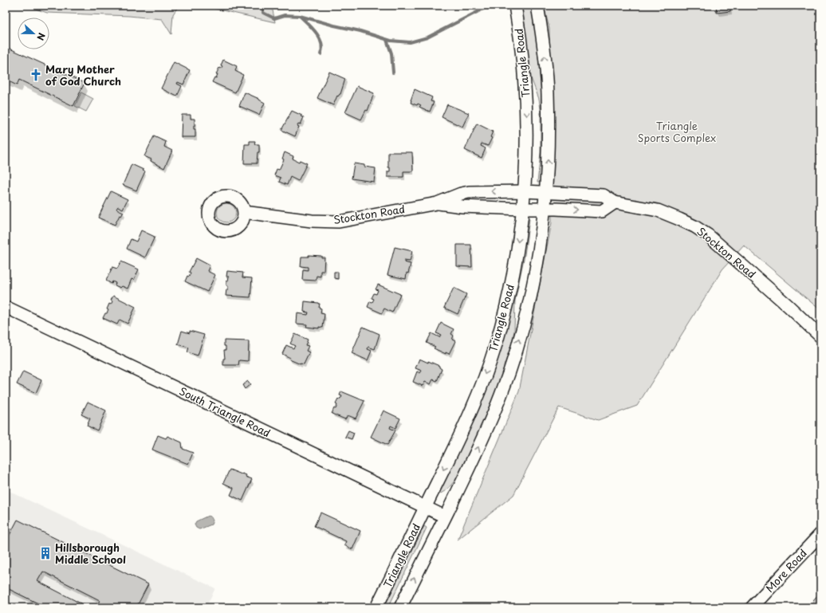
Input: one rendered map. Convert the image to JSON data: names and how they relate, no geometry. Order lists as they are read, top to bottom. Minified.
{"streets":{"street":["Triangle Road","Stockton Road","South Triangle Road","More Road"]},"crossings":[["Triangle Road","Stockton Road"],["Triangle Road","South Triangle Road"]],"parks":["Triangle Sports Complex"],"places":{"church":["Mary Mother of God Church"],"building":["Hillsborough Middle School"]},"north":"right"}
